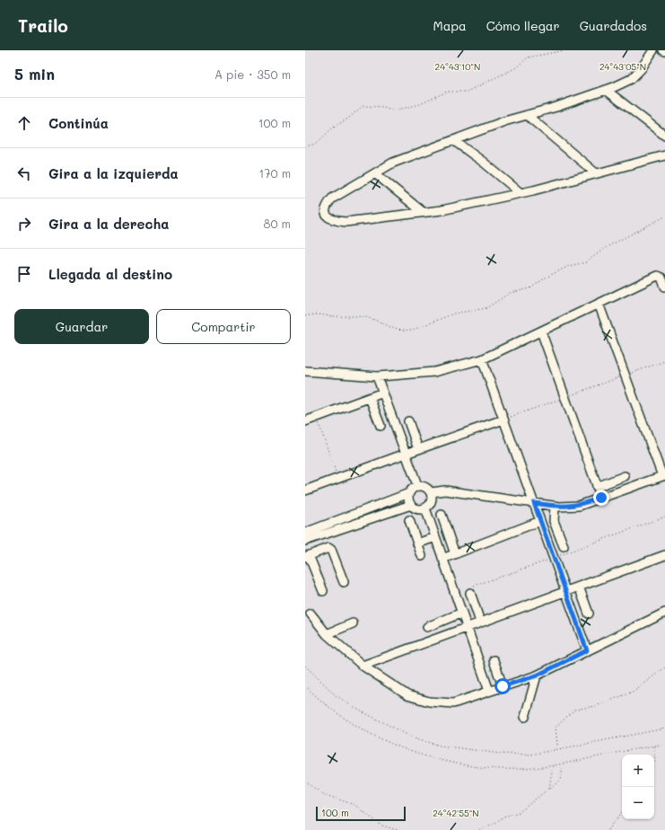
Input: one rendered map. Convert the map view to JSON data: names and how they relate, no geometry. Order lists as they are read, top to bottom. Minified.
{"scale_bar":"100 m","page":{"header":"Trailo","nav":["Mapa","Cómo llegar","Guardados"],"heading":["5 min","A pie · 350 m"],"list":[["Continúa","100 m"],["Gira a la izquierda","170 m"],["Gira a la derecha","80 m"],"Llegada al destino"],"buttons":["Guardar","Compartir"],"map_buttons":["+","−"],"scale":"100 m"},"coordinates":["24°43'10\"N","24°43'05\"N","24°42'55\"N"]}
